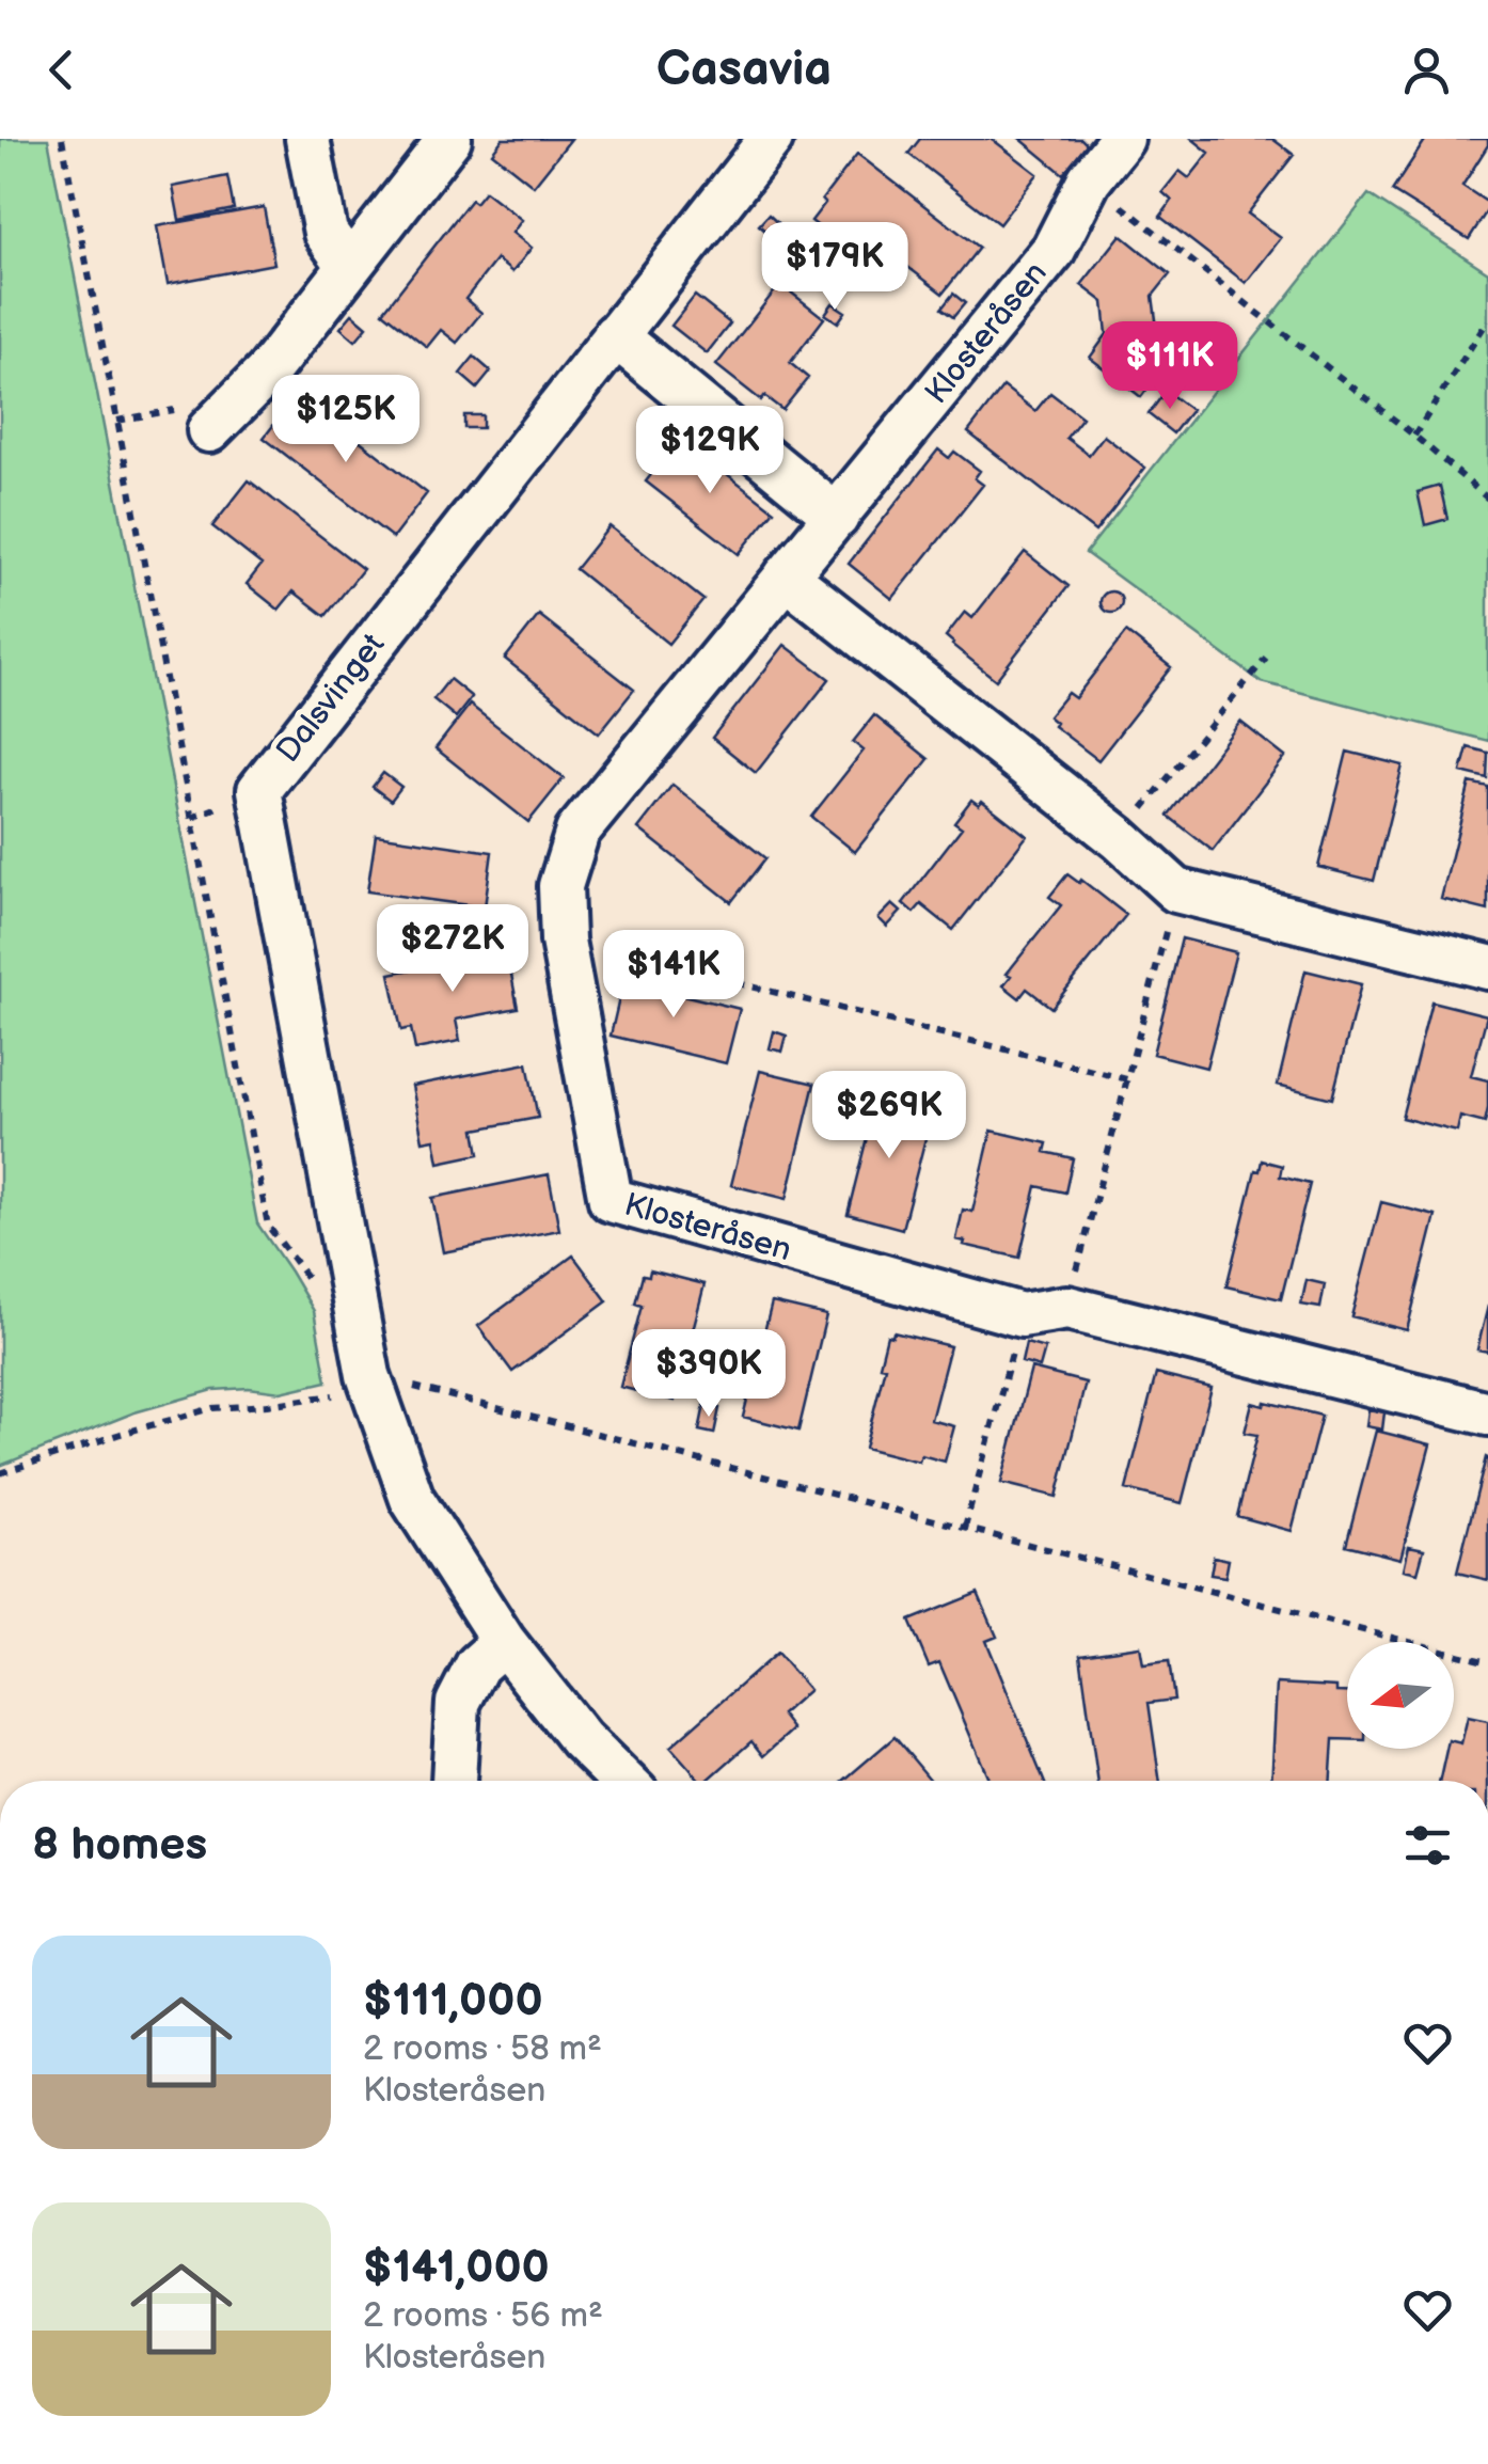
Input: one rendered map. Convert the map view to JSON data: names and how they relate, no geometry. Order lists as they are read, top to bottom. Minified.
{"streets":{"street":["Klosteråsen","Dalsvinget"]},"north":"left","page":{"header":"Casavia","price":["$179K","$111K","$125K","$129K","$272K","$141K","$269K","$390K"],"heading":"8 homes","list":[{"name":"$111,000","note":"2 rooms · 58 m² · Klosteråsen"},{"name":"$141,000","note":"2 rooms · 56 m² · Klosteråsen"}]}}
